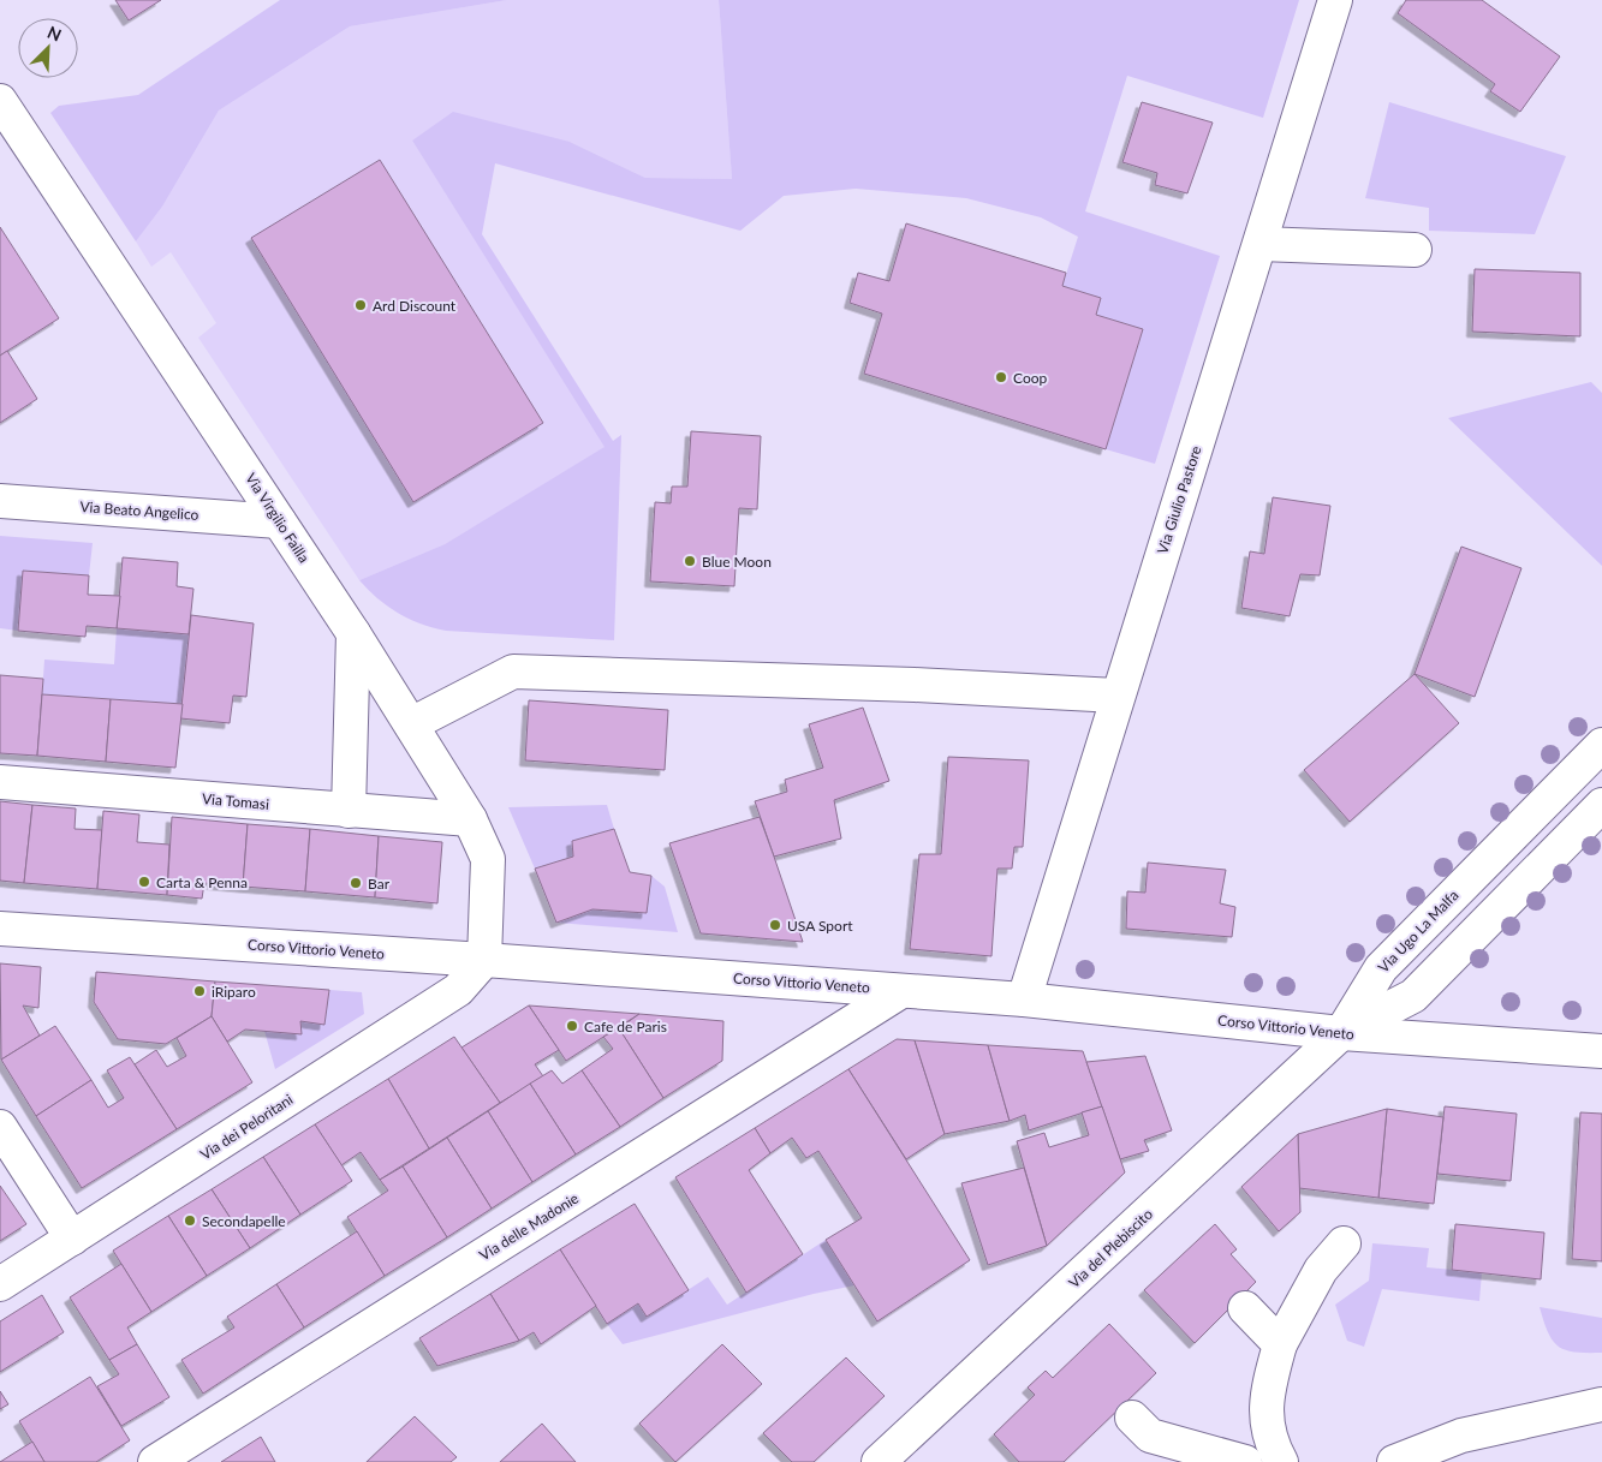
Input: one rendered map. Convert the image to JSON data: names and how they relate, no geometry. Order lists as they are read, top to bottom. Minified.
{"streets":{"street":["Via Giulio Pastore","Via Beato Angelico","Via Virgilio Failla","Via Tomasi","Via Ugo La Malfa","Corso Vittorio Veneto","Via dei Peloritani","Via delle Madonie","Via del Plebiscito"]},"crossings":[["Via Giulio Pastore","Corso Vittorio Veneto"],["Via Beato Angelico","Via Virgilio Failla"],["Via Virgilio Failla","Via Tomasi"],["Via Virgilio Failla","Corso Vittorio Veneto"],["Via Virgilio Failla","Via dei Peloritani"],["Via Ugo La Malfa","Corso Vittorio Veneto"],["Via Ugo La Malfa","Via del Plebiscito"],["Corso Vittorio Veneto","Via dei Peloritani"],["Corso Vittorio Veneto","Via delle Madonie"],["Corso Vittorio Veneto","Via del Plebiscito"]],"places":["Ard Discount","Coop","Blue Moon","Carta & Penna","Bar","USA Sport","iRiparo","Cafe de Paris","Secondapelle"],"north":"top right"}
